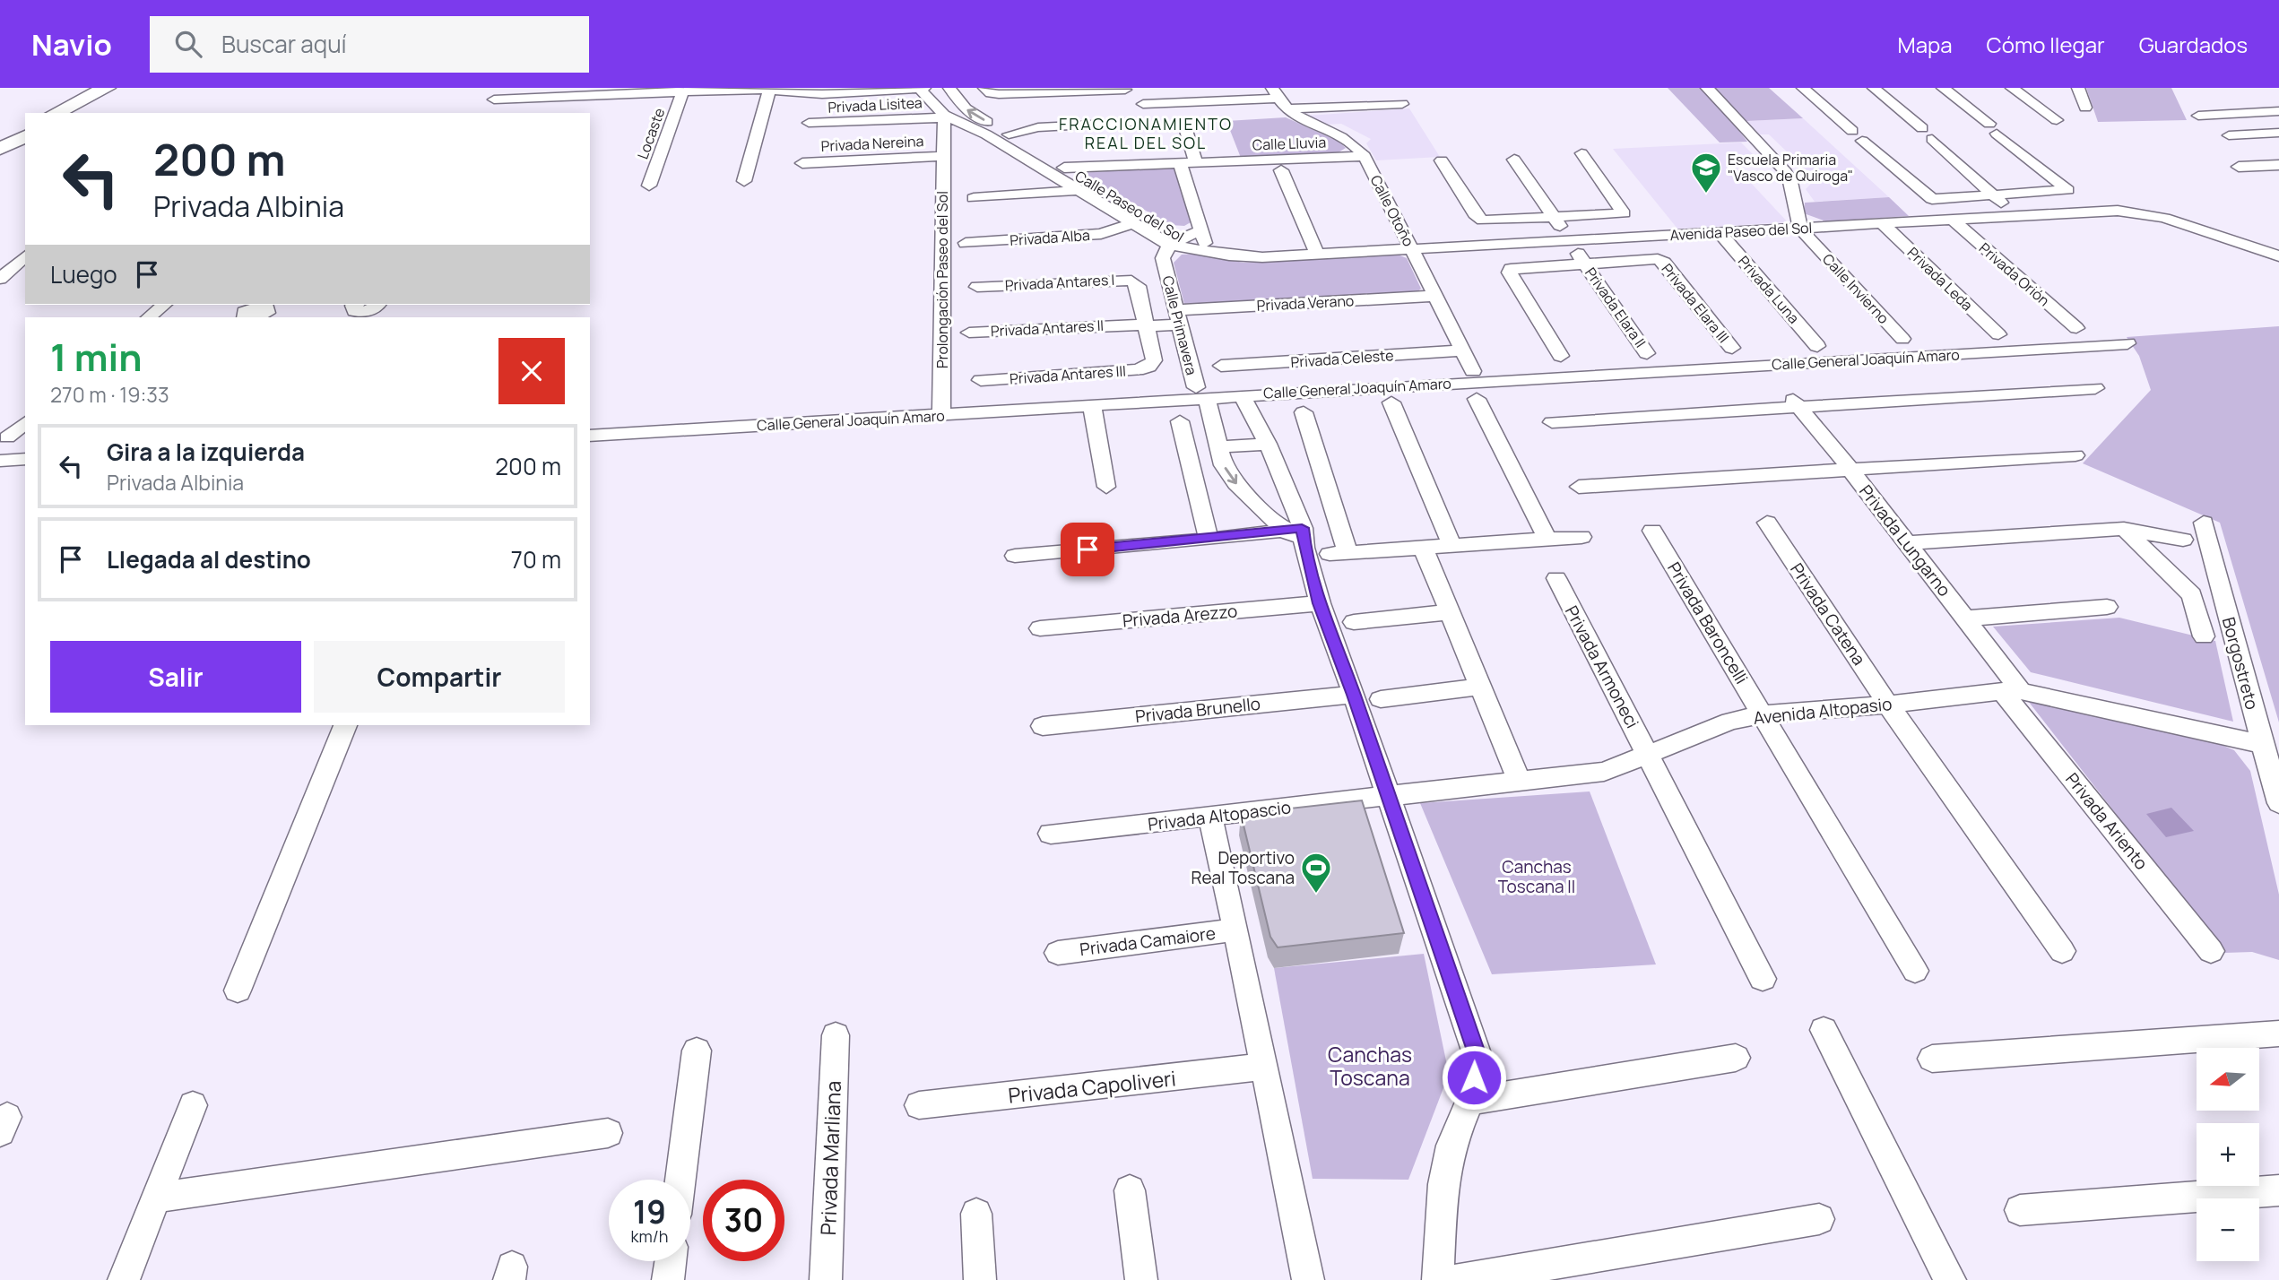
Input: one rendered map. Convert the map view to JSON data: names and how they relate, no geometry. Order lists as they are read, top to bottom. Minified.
{"streets":{"street":["Privada Lisitea","Locaste","Privada Nereina","Calle Lluvia","Calle Paseo del Sol","Calle Otoño","Avenida Paseo del Sol","Privada Alba","Privada Orión","Privada Leda","Prolongación Paseo del Sol","Privada Antares I","Calle Invierno","Privada Luna","Privada Verano","Privada Elara III","Privada Elara II","Calle Primavera","Privada Antares II","Privada Celeste","Calle General Joaquín Amaro","Privada Antares III","Privada Lungarno","Privada Catena","Privada Arezzo","Privada Baroncelli","Borgostreto","Privada Armoneci","Privada Brunello","Avenida Altopasio","Privada Altopascio","Privada Ariento","Privada Camaiore","Privada Capoliveri","Privada Marliana"]},"crossings":[["Privada Lisitea","Calle Paseo del Sol"],["Privada Lisitea","Prolongación Paseo del Sol"],["Privada Nereina","Prolongación Paseo del Sol"],["Calle Lluvia","Calle Paseo del Sol"],["Calle Lluvia","Calle Otoño"],["Calle Paseo del Sol","Avenida Paseo del Sol"],["Calle Paseo del Sol","Privada Alba"],["Calle Paseo del Sol","Prolongación Paseo del Sol"],["Calle Paseo del Sol","Calle Primavera"],["Calle Otoño","Avenida Paseo del Sol"],["Calle Otoño","Privada Verano"],["Calle Otoño","Privada Celeste"],["Avenida Paseo del Sol","Privada Orión"],["Avenida Paseo del Sol","Privada Leda"],["Avenida Paseo del Sol","Calle Invierno"],["Avenida Paseo del Sol","Privada Luna"],["Avenida Paseo del Sol","Privada Elara II"],["Prolongación Paseo del Sol","Calle General Joaquín Amaro"],["Privada Antares I","Privada Antares II"],["Privada Antares I","Privada Antares III"],["Privada Verano","Calle Primavera"],["Privada Verano","Privada Antares II"],["Privada Elara III","Privada Elara II"],["Calle Primavera","Privada Antares II"],["Calle Primavera","Calle General Joaquín Amaro"],["Privada Antares II","Privada Antares III"],["Privada Lungarno","Avenida Altopasio"],["Privada Lungarno","Privada Ariento"],["Privada Catena","Avenida Altopasio"],["Privada Baroncelli","Avenida Altopasio"],["Borgostreto","Avenida Altopasio"],["Privada Armoneci","Avenida Altopasio"],["Avenida Altopasio","Privada Altopascio"],["Avenida Altopasio","Privada Ariento"]],"districts":["FRACCIONAMIENTO REAL DEL SOL"],"parks":["Canchas Toscana ll","Canchas Toscana"],"places":{"school or university":["Escuela Primaria \"Vasco de Quiroga\""],"sports":["Deportivo Real Toscana"]},"north":"left","page":{"header":"Navio","search":"Buscar aquí","nav":["Mapa","Cómo llegar","Guardados"],"turn":["200 m","Privada Albinia"],"then":"Luego","heading":["1 min","270 m · 19:33"],"list":[{"name":"Gira a la izquierda","note":"Privada Albinia","value":"200 m"},{"name":"Llegada al destino","value":"70 m"}],"buttons":["Salir","Compartir"],"map_buttons":["+","−"],"speed":"19 km/h","limit":"30"}}
